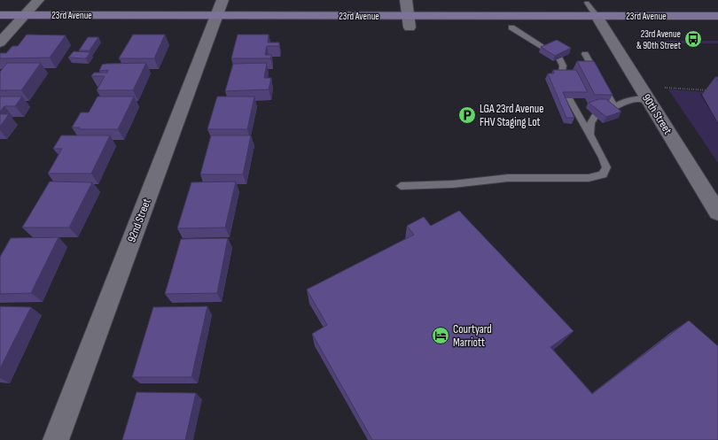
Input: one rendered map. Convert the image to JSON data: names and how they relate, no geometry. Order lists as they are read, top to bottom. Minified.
{"streets":{"street":["23rd Avenue","90th Street","92nd Street"]},"crossings":[["23rd Avenue","90th Street"],["23rd Avenue","92nd Street"]],"places":{"bus stop":["23rd Avenue & 90th Street"],"parking":["LGA 23rd Avenue FHV Staging Lot"],"hotel":["Courtyard Marriott"]}}
